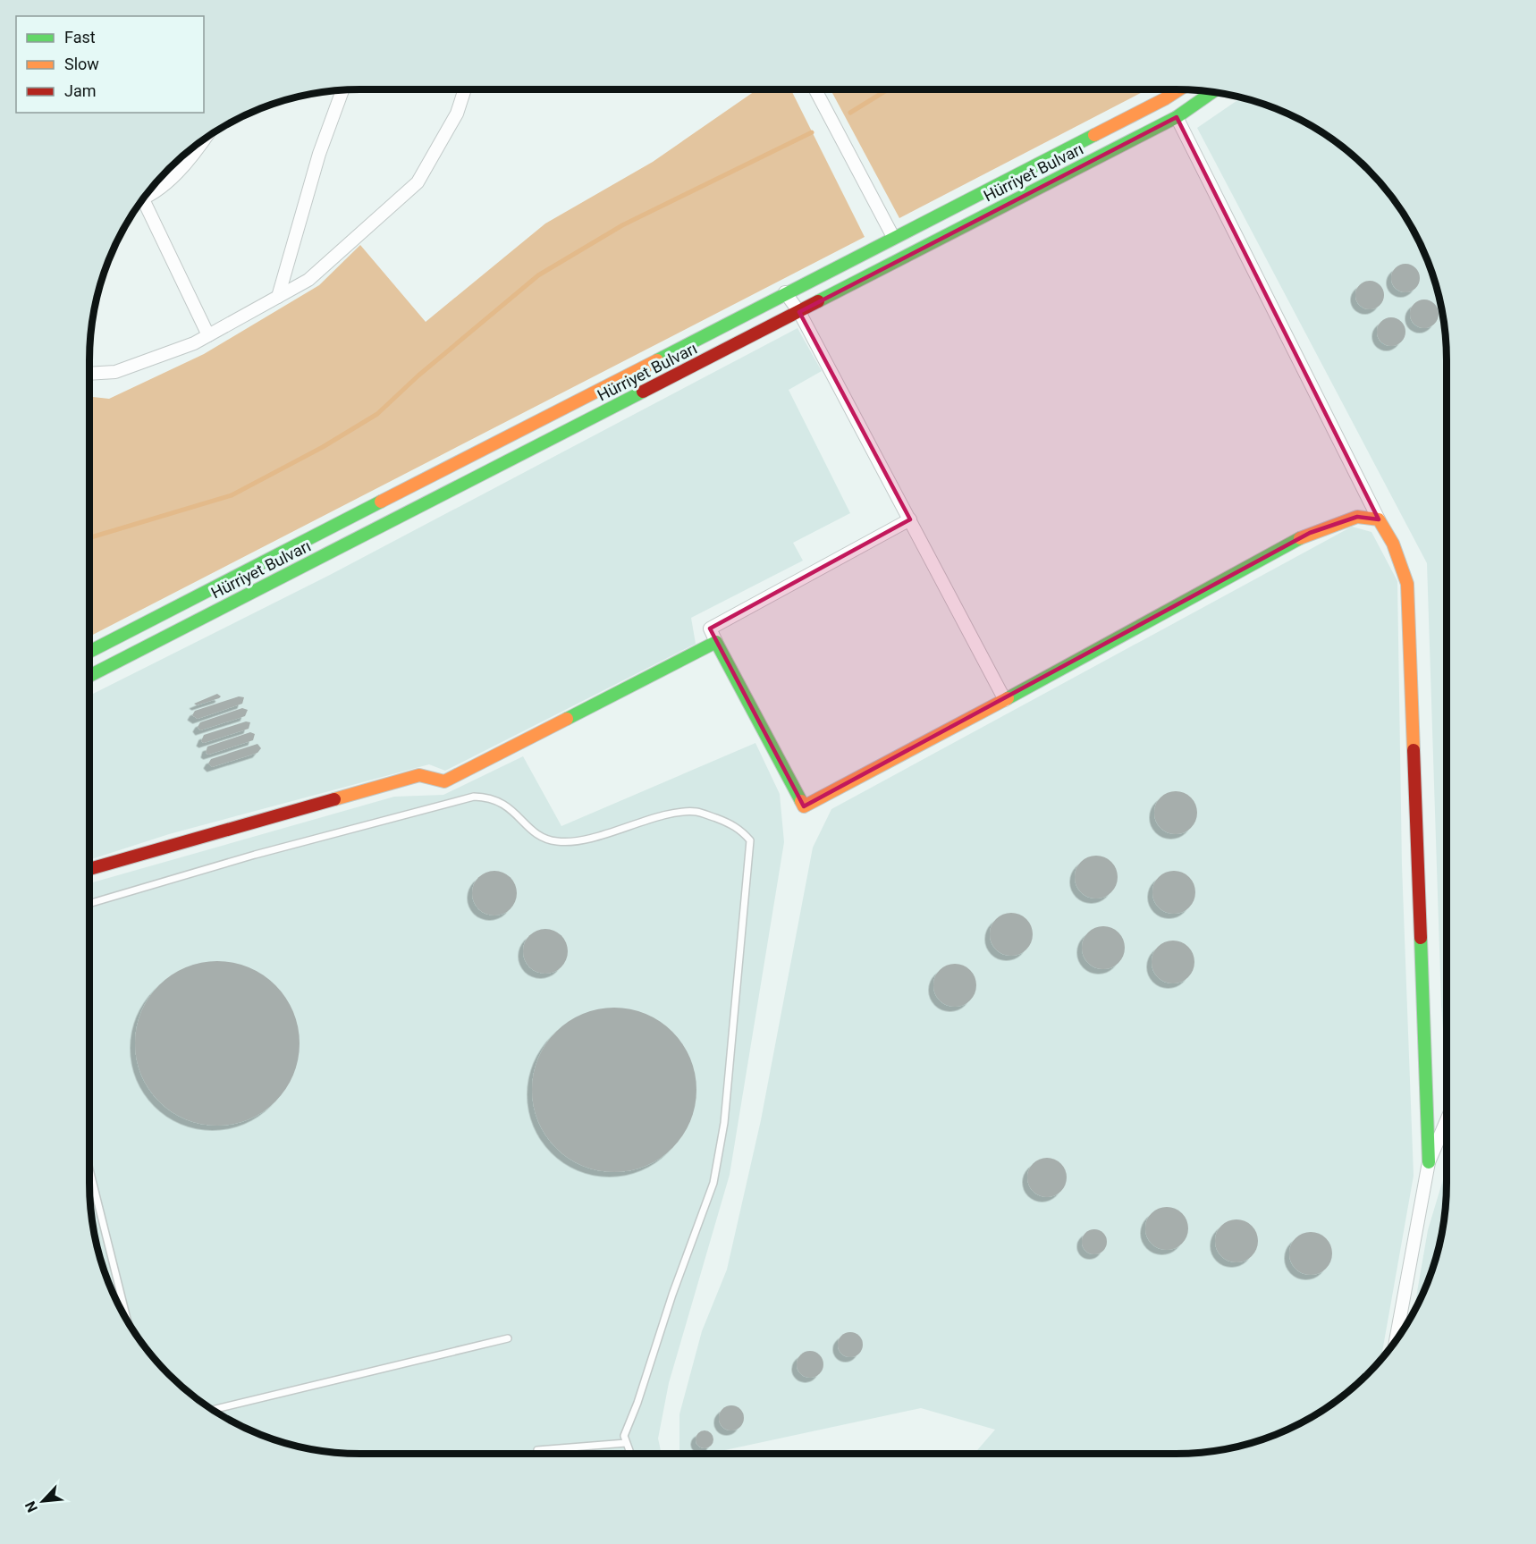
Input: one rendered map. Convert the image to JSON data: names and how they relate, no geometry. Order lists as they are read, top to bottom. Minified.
{"streets":{"main road":["Hürriyet Bulvarı"]},"legend":["Fast","Slow","Jam"],"north":"bottom left"}
